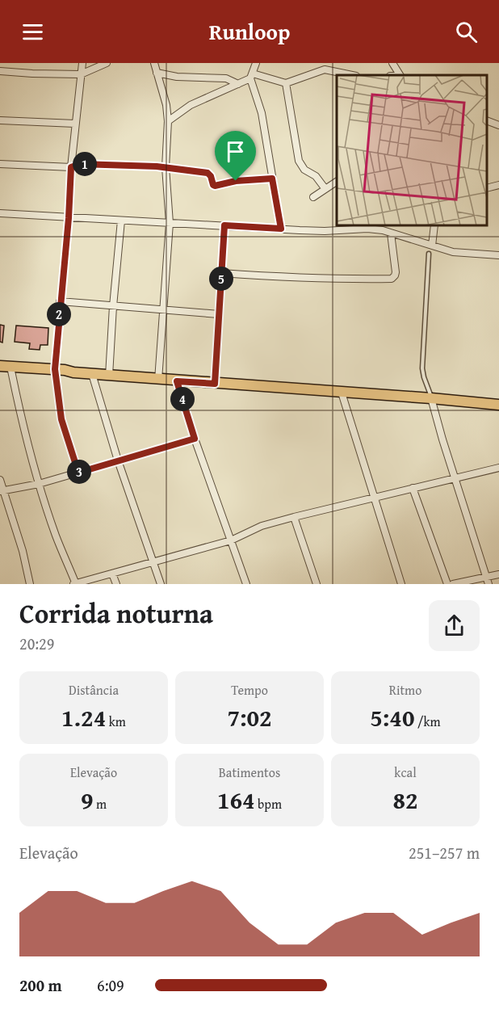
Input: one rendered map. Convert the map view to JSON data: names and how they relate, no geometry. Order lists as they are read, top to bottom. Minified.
{"page":{"header":"Runloop","pins":["1","5","2","4","3"],"heading":["Corrida noturna","20:29"],"stats":[["Distância","1.24 km"],["Tempo","7:02"],["Ritmo","5:40 /km"],["Elevação","9 m"],["Batimentos","164 bpm"],["kcal","82"]],"chart":["Elevação","251–257 m"],"list":[{"name":"200 m","note":"6:09"}]}}
